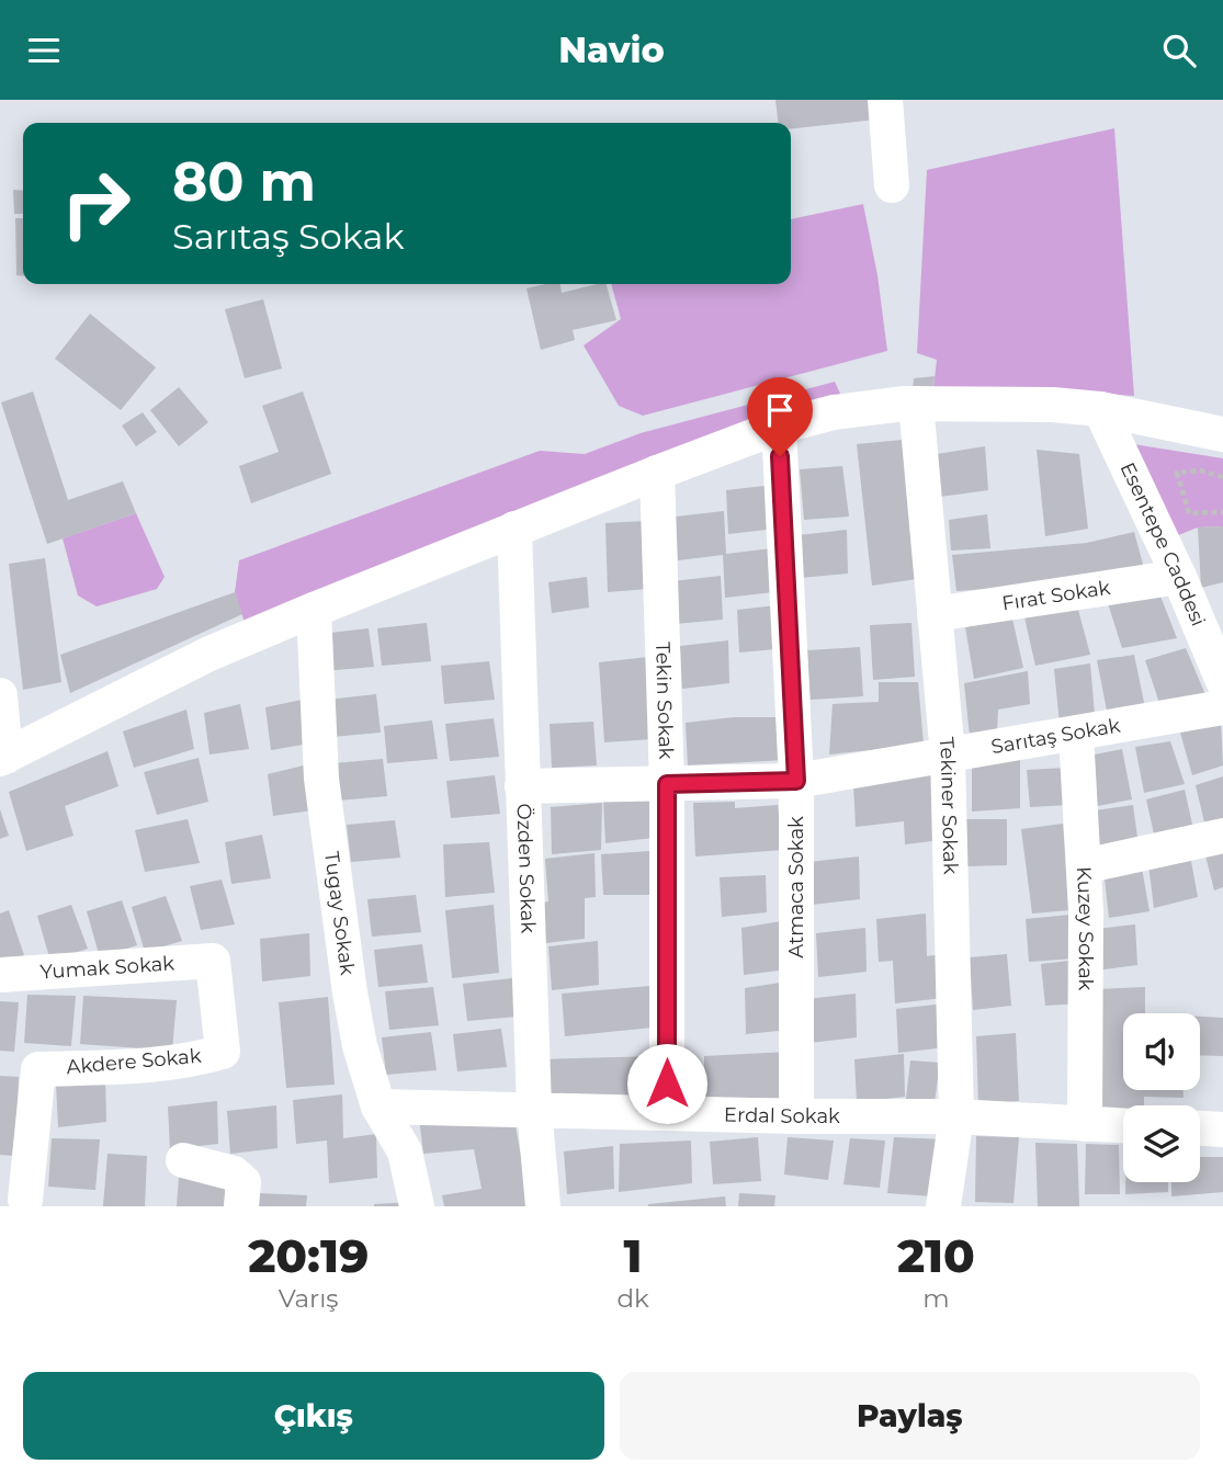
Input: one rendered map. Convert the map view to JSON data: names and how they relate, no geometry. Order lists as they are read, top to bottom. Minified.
{"streets":{"street":["Esentepe Caddesi","Fırat Sokak","Tekin Sokak","Sarıtaş Sokak","Tekiner Sokak","Özden Sokak","Atmaca Sokak","Tugay Sokak","Kuzey Sokak","Yumak Sokak","Akdere Sokak","Erdal Sokak"]},"crossings":[["Esentepe Caddesi","Fırat Sokak"],["Fırat Sokak","Tekiner Sokak"],["Tekin Sokak","Sarıtaş Sokak"],["Tekin Sokak","Erdal Sokak"],["Sarıtaş Sokak","Tekiner Sokak"],["Sarıtaş Sokak","Özden Sokak"],["Sarıtaş Sokak","Atmaca Sokak"],["Sarıtaş Sokak","Kuzey Sokak"],["Tekiner Sokak","Erdal Sokak"],["Özden Sokak","Erdal Sokak"],["Atmaca Sokak","Erdal Sokak"],["Tugay Sokak","Erdal Sokak"],["Kuzey Sokak","Erdal Sokak"],["Yumak Sokak","Akdere Sokak"]],"page":{"header":"Navio","turn":["80 m","Sarıtaş Sokak"],"eta":["20:19","Varış","1","dk","210","m"],"buttons":["Çıkış","Paylaş"]}}
